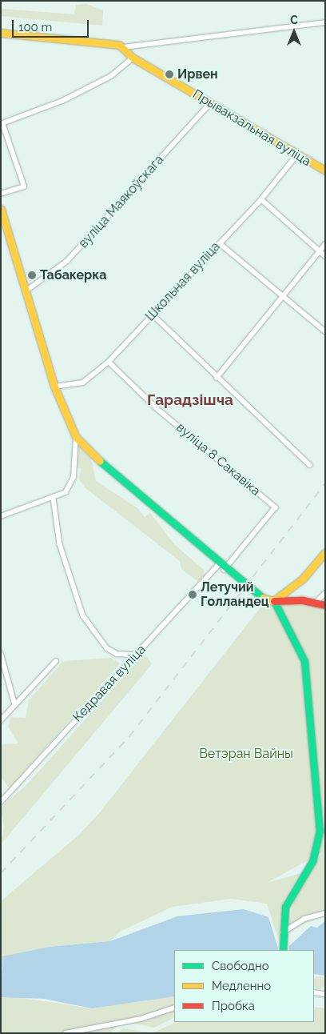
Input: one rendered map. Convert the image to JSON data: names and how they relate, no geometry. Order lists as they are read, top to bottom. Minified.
{"streets":{"street":["Прывакзальная вуліца","вуліца Маякоўскага","Школьная вуліца","вуліца 8 Сакавіка","Кедравая вуліца"]},"crossings":[["Прывакзальная вуліца","вуліца Маякоўскага"],["Прывакзальная вуліца","Школьная вуліца"],["Школьная вуліца","вуліца 8 Сакавіка"]],"districts":["Гарадзішча"],"parks":["Ветэран Вайны"],"places":["Ирвен","Табакерка","Летучий Голландец"],"legend":["Свободно","Медленно","Пробка"],"scale_bar":"100 m","north":"top"}
